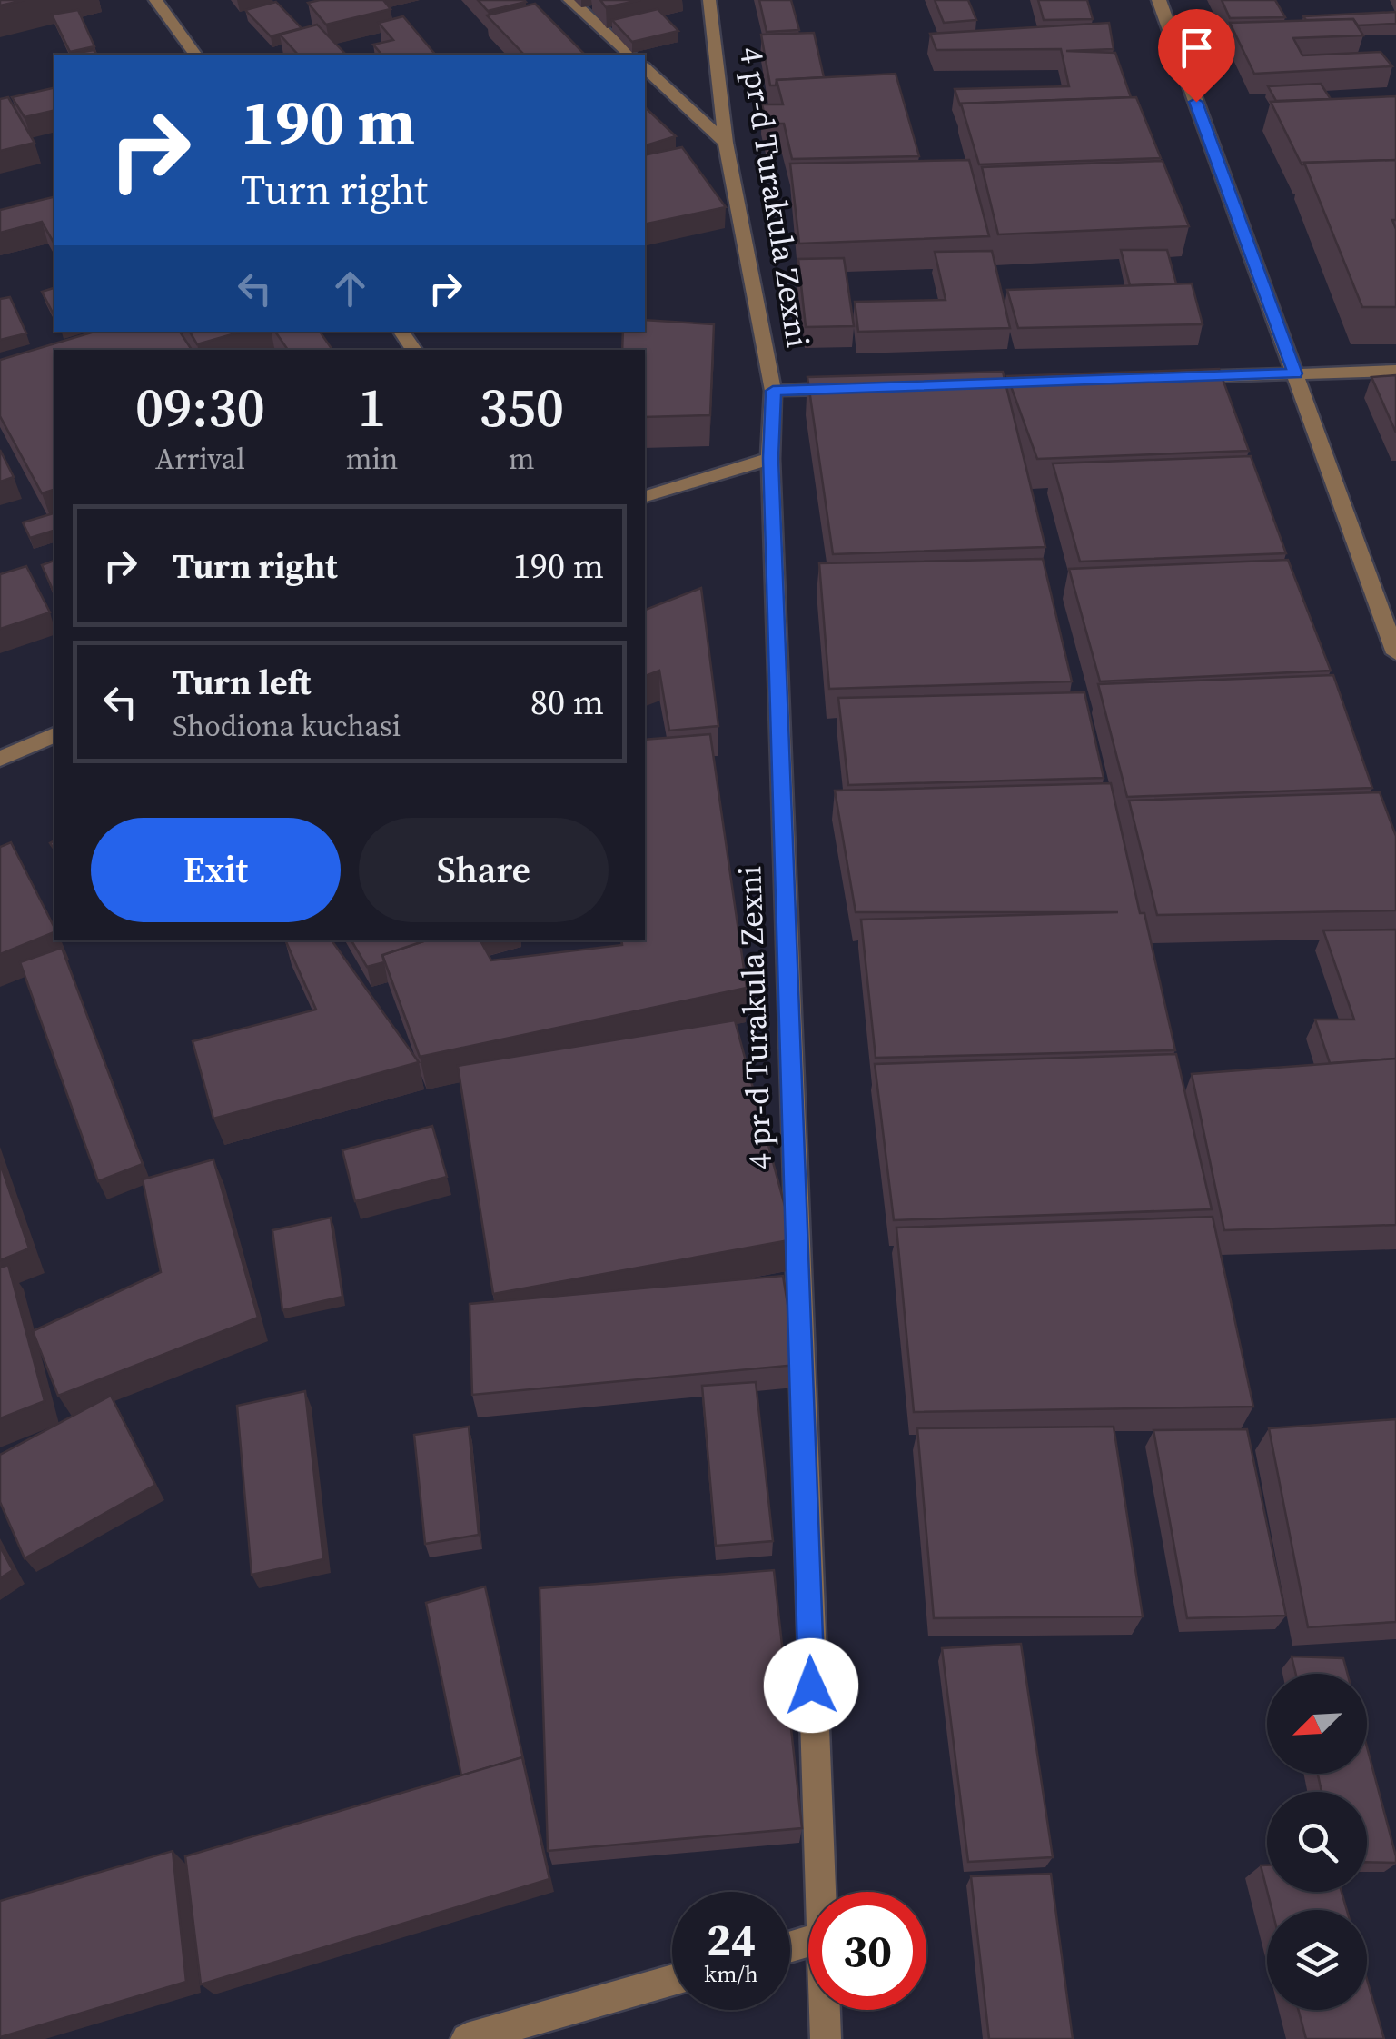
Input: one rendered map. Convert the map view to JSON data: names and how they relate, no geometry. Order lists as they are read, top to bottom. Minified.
{"streets":{"street":["4 pr-d Turakula Zexni"]},"north":"bottom left","page":{"turn":["190 m","Turn right"],"eta":["09:30","Arrival","1","min","350","m"],"list":[{"name":"Turn right","value":"190 m"},{"name":"Turn left","note":"Shodiona kuchasi","value":"80 m"}],"buttons":["Exit","Share"],"speed":"24 km/h","limit":"30"}}
